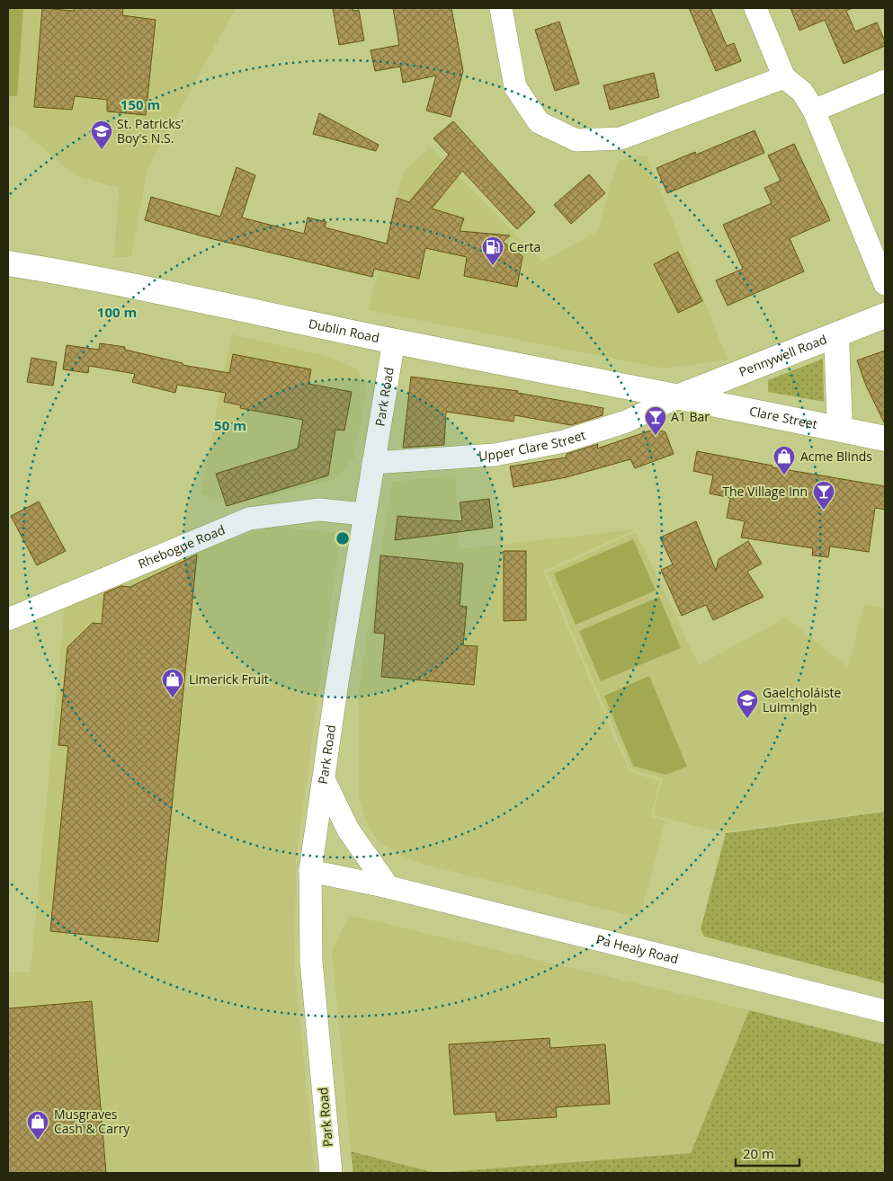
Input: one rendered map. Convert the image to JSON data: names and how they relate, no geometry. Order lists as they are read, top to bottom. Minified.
{"streets":{"main road":["Dublin Road","Pennywell Road","Clare Street"],"street":["Park Road","Upper Clare Street","Rhebogue Road","Pa Healy Road"]},"crossings":[["Dublin Road","Pennywell Road"],["Dublin Road","Park Road"],["Dublin Road","Clare Street"],["Dublin Road","Upper Clare Street"],["Pennywell Road","Clare Street"],["Pennywell Road","Upper Clare Street"],["Park Road","Upper Clare Street"],["Park Road","Rhebogue Road"],["Park Road","Pa Healy Road"],["Clare Street","Upper Clare Street"]],"places":{"school or university":["St. Patricks' Boy's N.S.","Gaelcholáiste Luimnigh"],"fuel station":["Certa"],"bar":["A1 Bar","The Village Inn"],"shop":["Acme Blinds","Limerick Fruit","Musgraves Cash & Carry"]},"scale_bar":"20 m","rings":["150 m","100 m","50 m"]}
